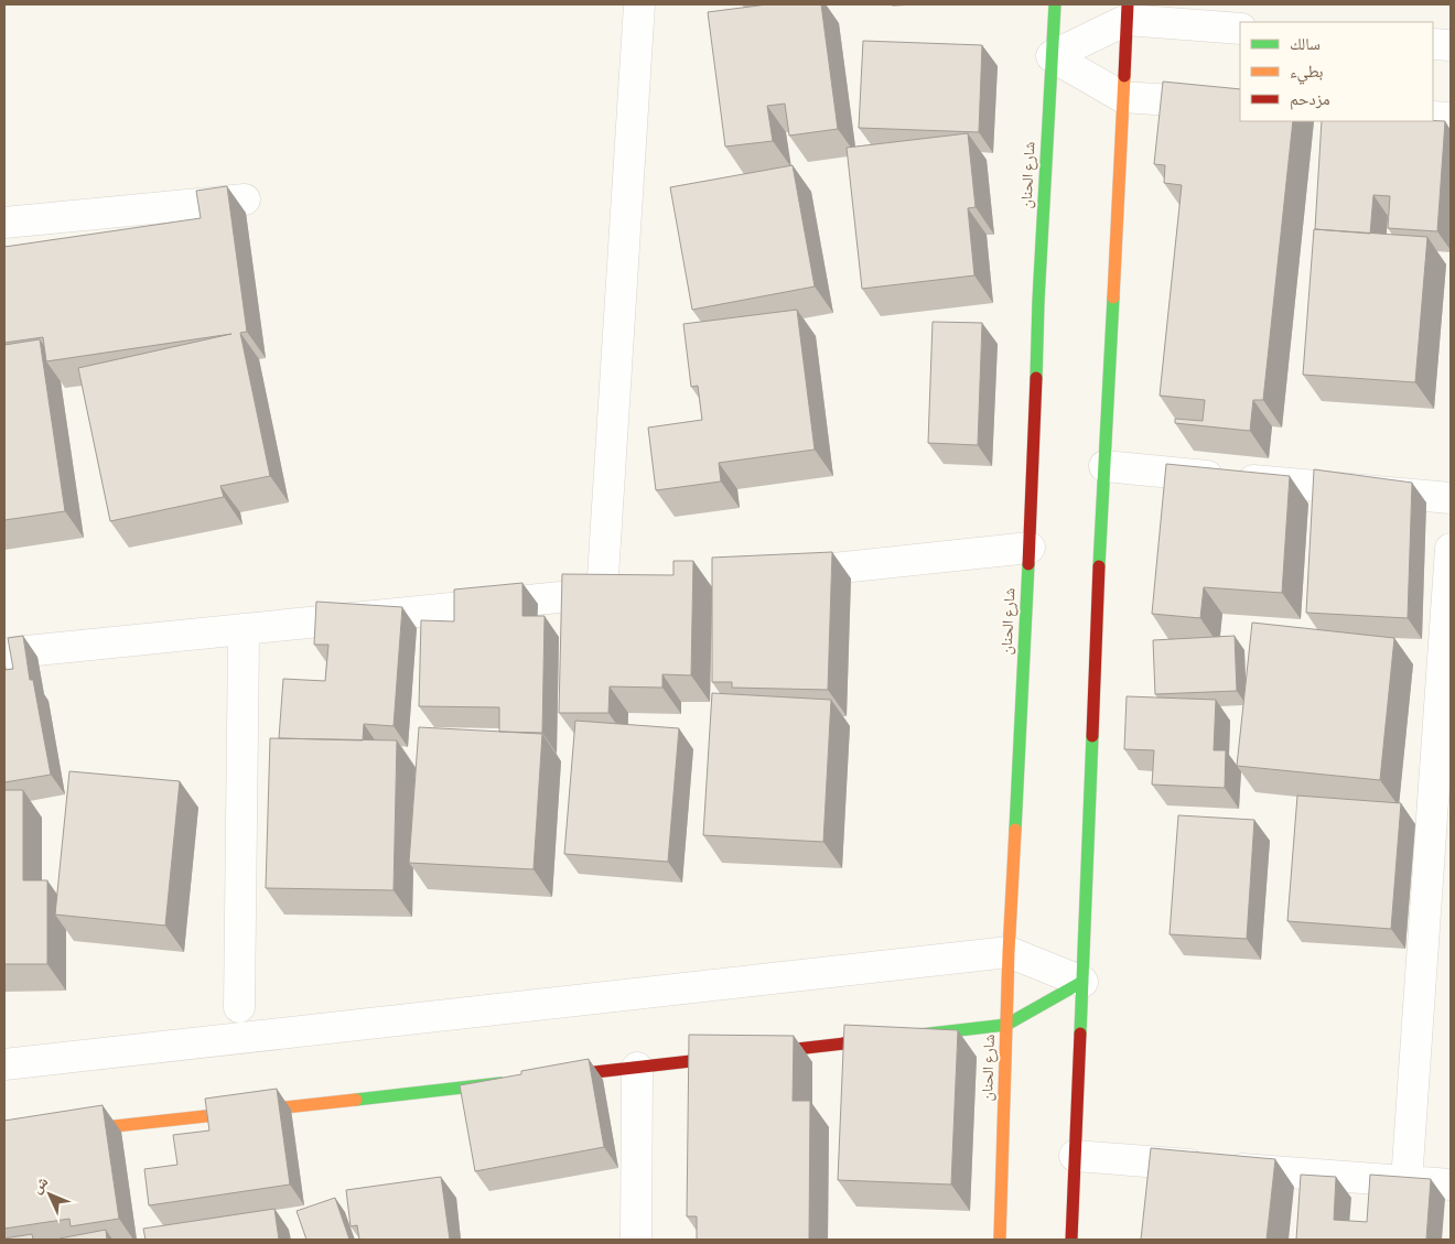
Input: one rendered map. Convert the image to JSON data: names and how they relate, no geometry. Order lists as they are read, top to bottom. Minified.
{"streets":{"street":["شارع الحنان"]},"legend":["سالك","بطيء","مزدحم"],"north":"top left"}
